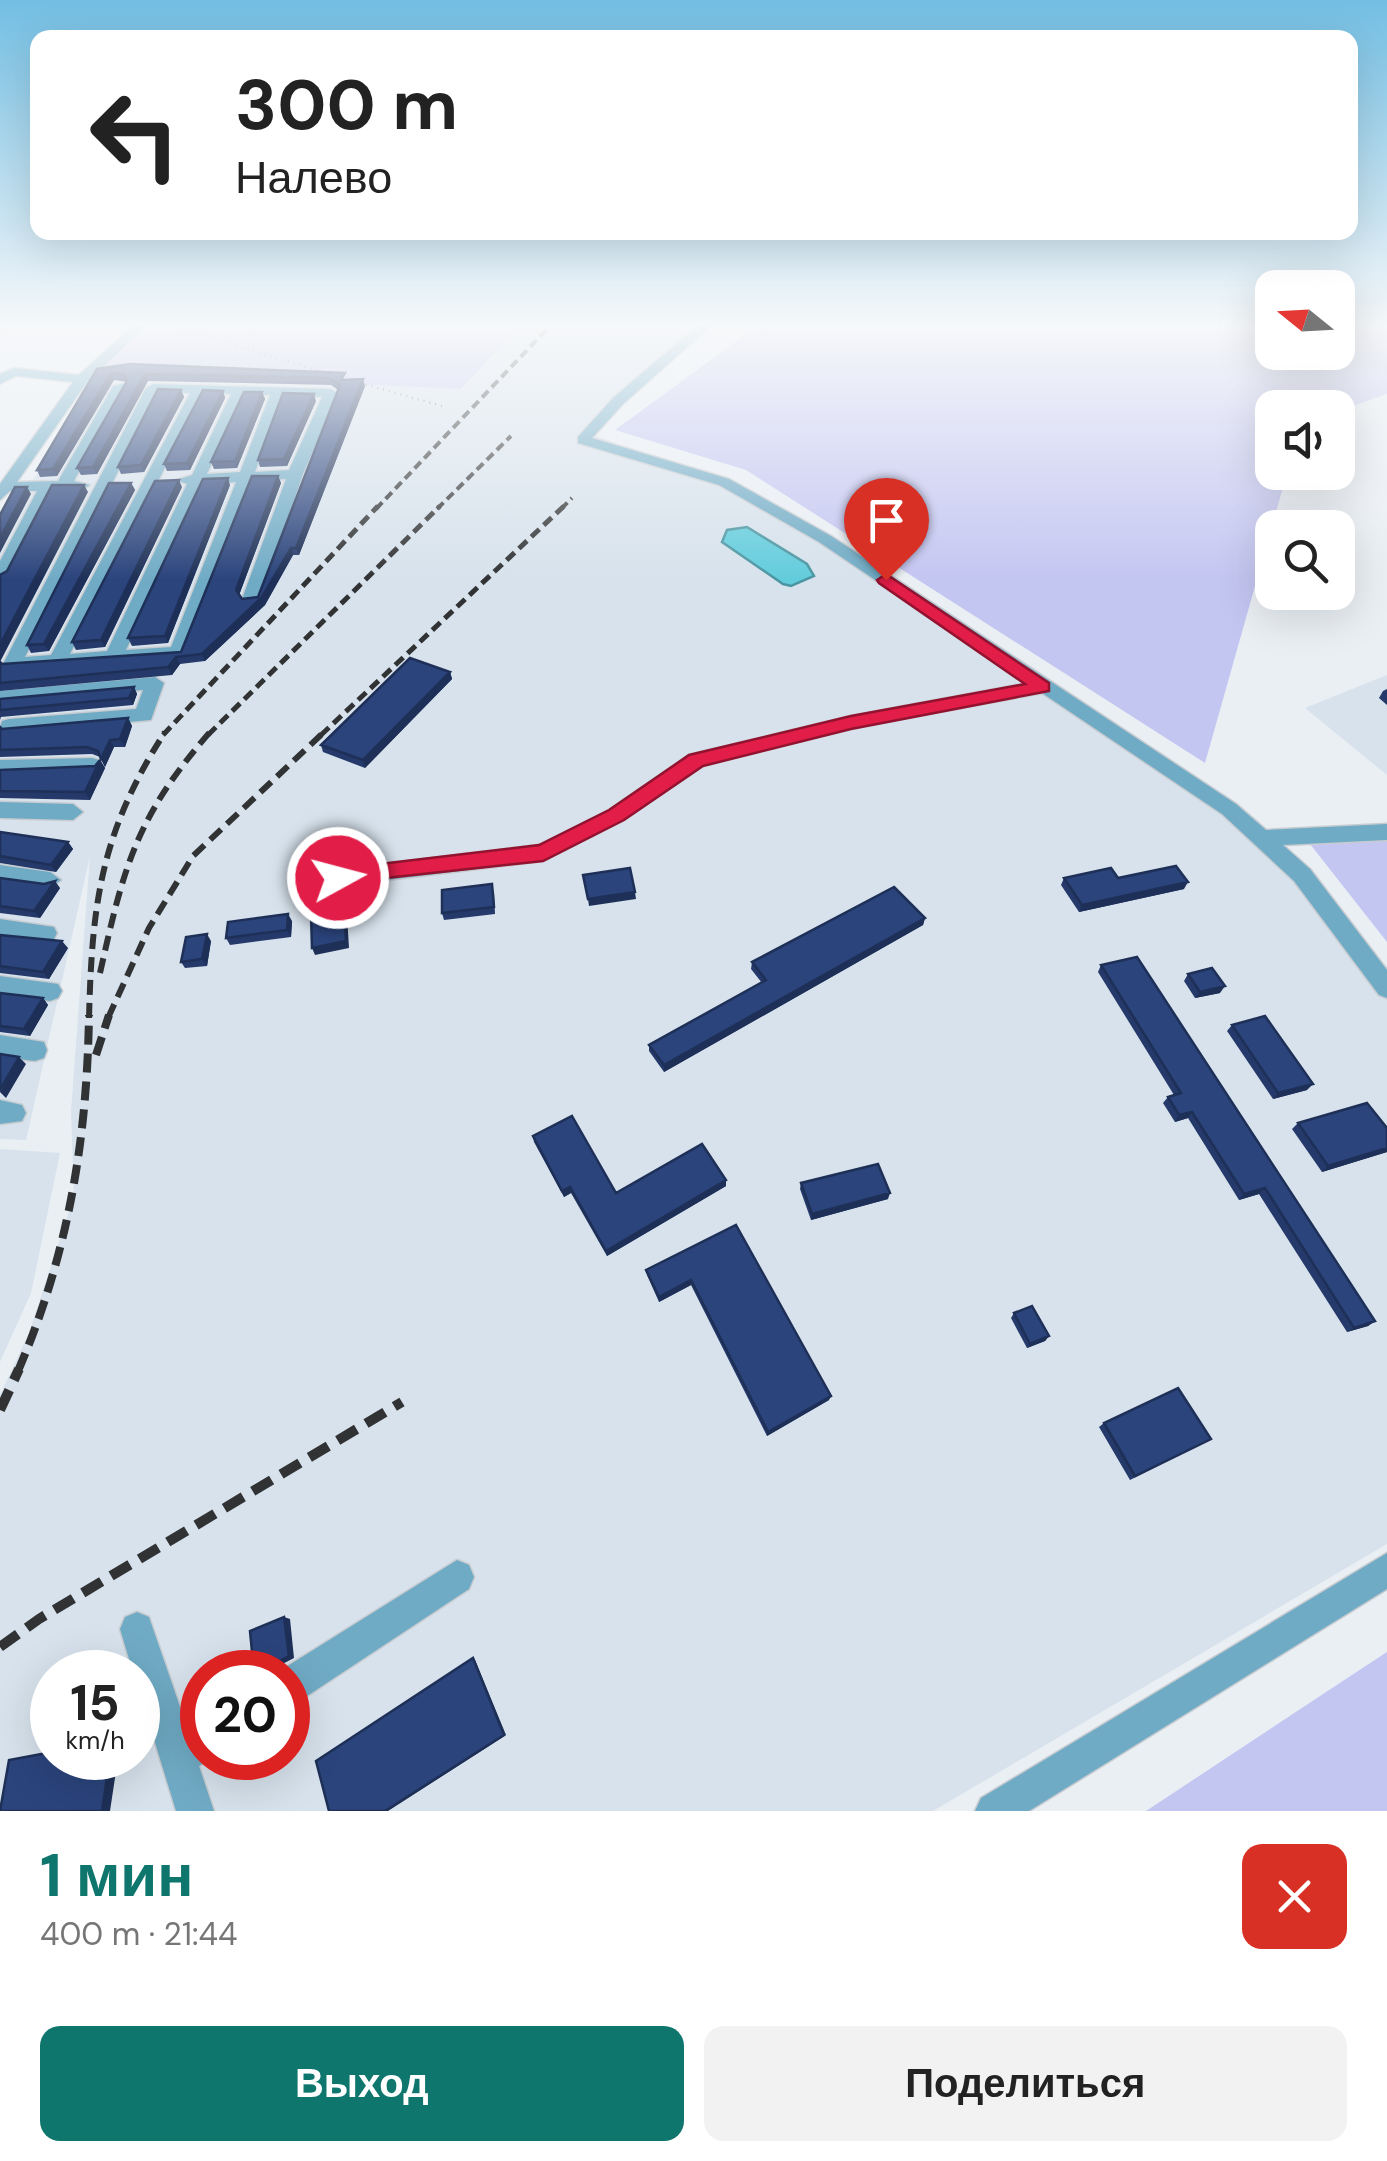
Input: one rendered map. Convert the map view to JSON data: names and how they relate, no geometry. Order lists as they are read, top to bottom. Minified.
{"north":"left","page":{"turn":["300 m","Налево"],"speed":"15 km/h","limit":"20","heading":["1 мин","400 m · 21:44"],"buttons":["Выход","Поделиться"]}}
